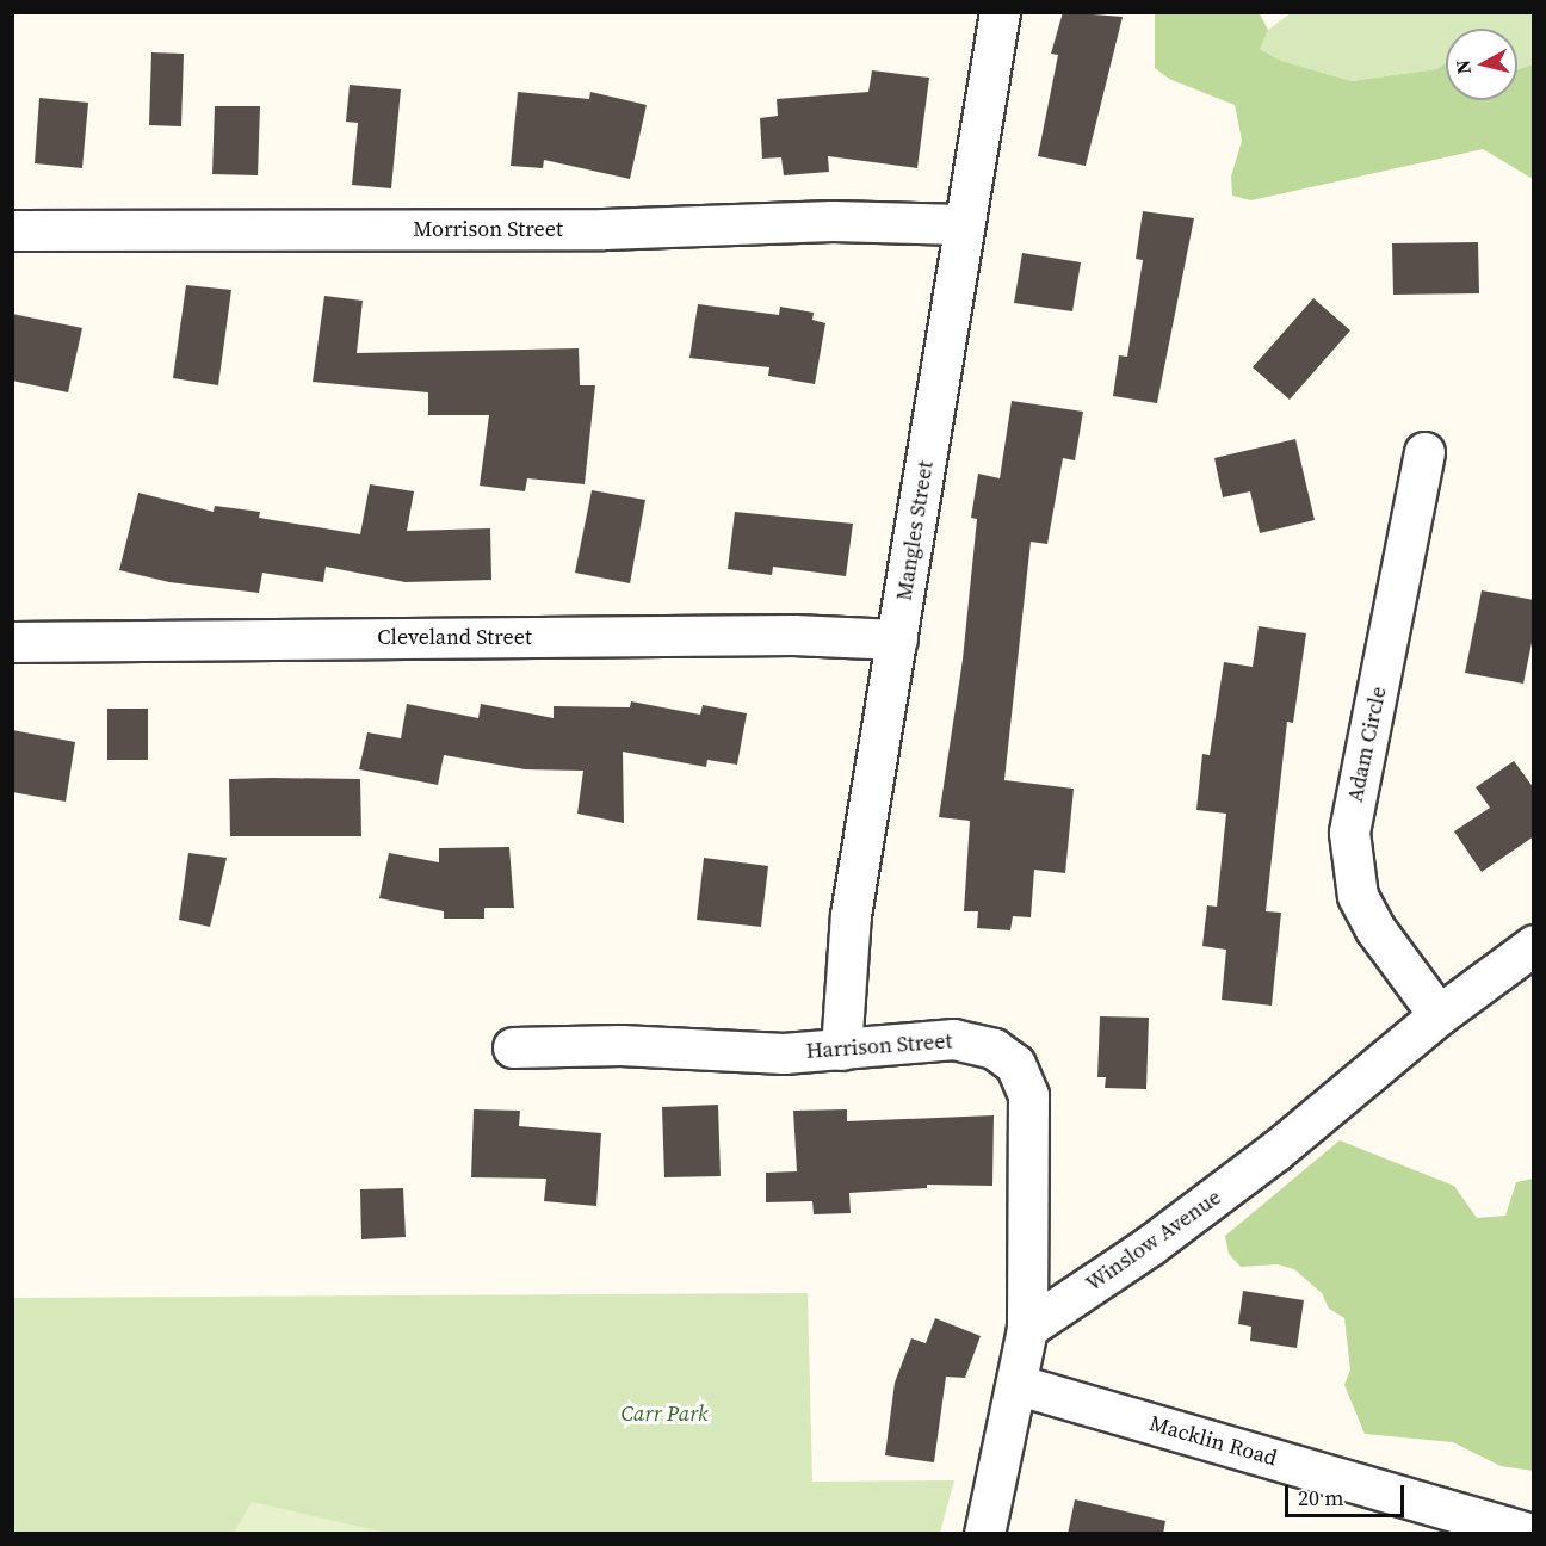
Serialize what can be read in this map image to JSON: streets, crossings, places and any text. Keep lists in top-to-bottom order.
{
  "streets": {
    "street": [
      "Morrison Street",
      "Mangles Street",
      "Cleveland Street",
      "Adam Circle",
      "Harrison Street",
      "Winslow Avenue",
      "Macklin Road"
    ]
  },
  "crossings": [
    ["Morrison Street", "Mangles Street"],
    ["Mangles Street", "Cleveland Street"],
    ["Mangles Street", "Harrison Street"],
    ["Adam Circle", "Winslow Avenue"],
    ["Harrison Street", "Winslow Avenue"]
  ],
  "parks": ["Carr Park"],
  "scale_bar": "20 m",
  "north": "left"
}
